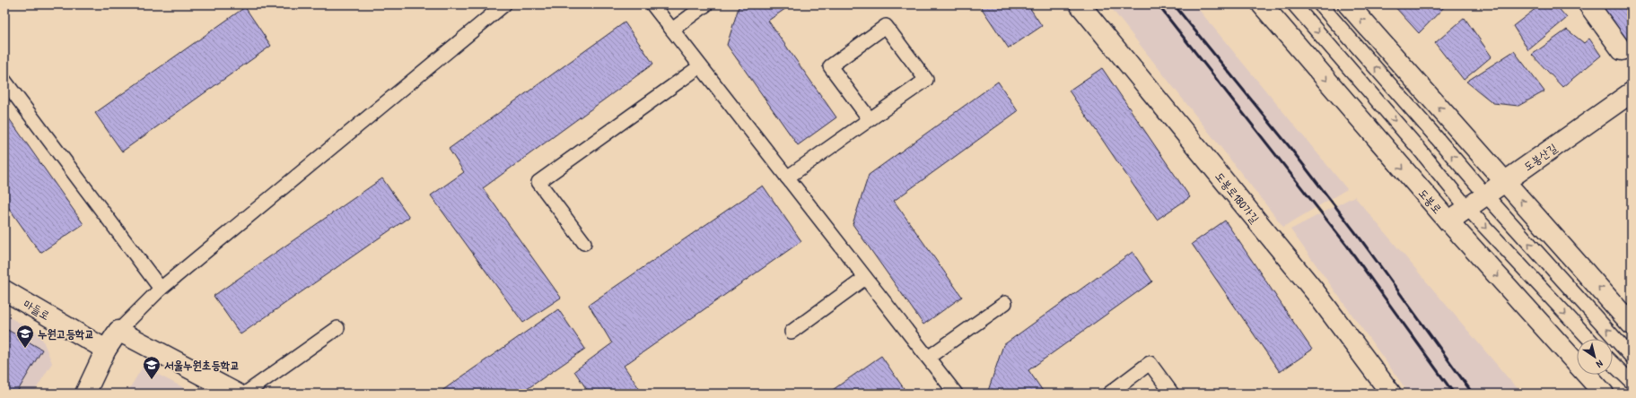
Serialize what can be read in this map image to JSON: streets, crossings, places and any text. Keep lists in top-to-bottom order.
{
  "streets": {
    "street": [
      "도봉산길",
      "도봉로180가길",
      "도봉로",
      "마들로"
    ]
  },
  "crossings": [
    ["도봉산길", "도봉로"]
  ],
  "places": {
    "school or university": ["누원고등학교", "서울누원초등학교"]
  },
  "north": "bottom right"
}
